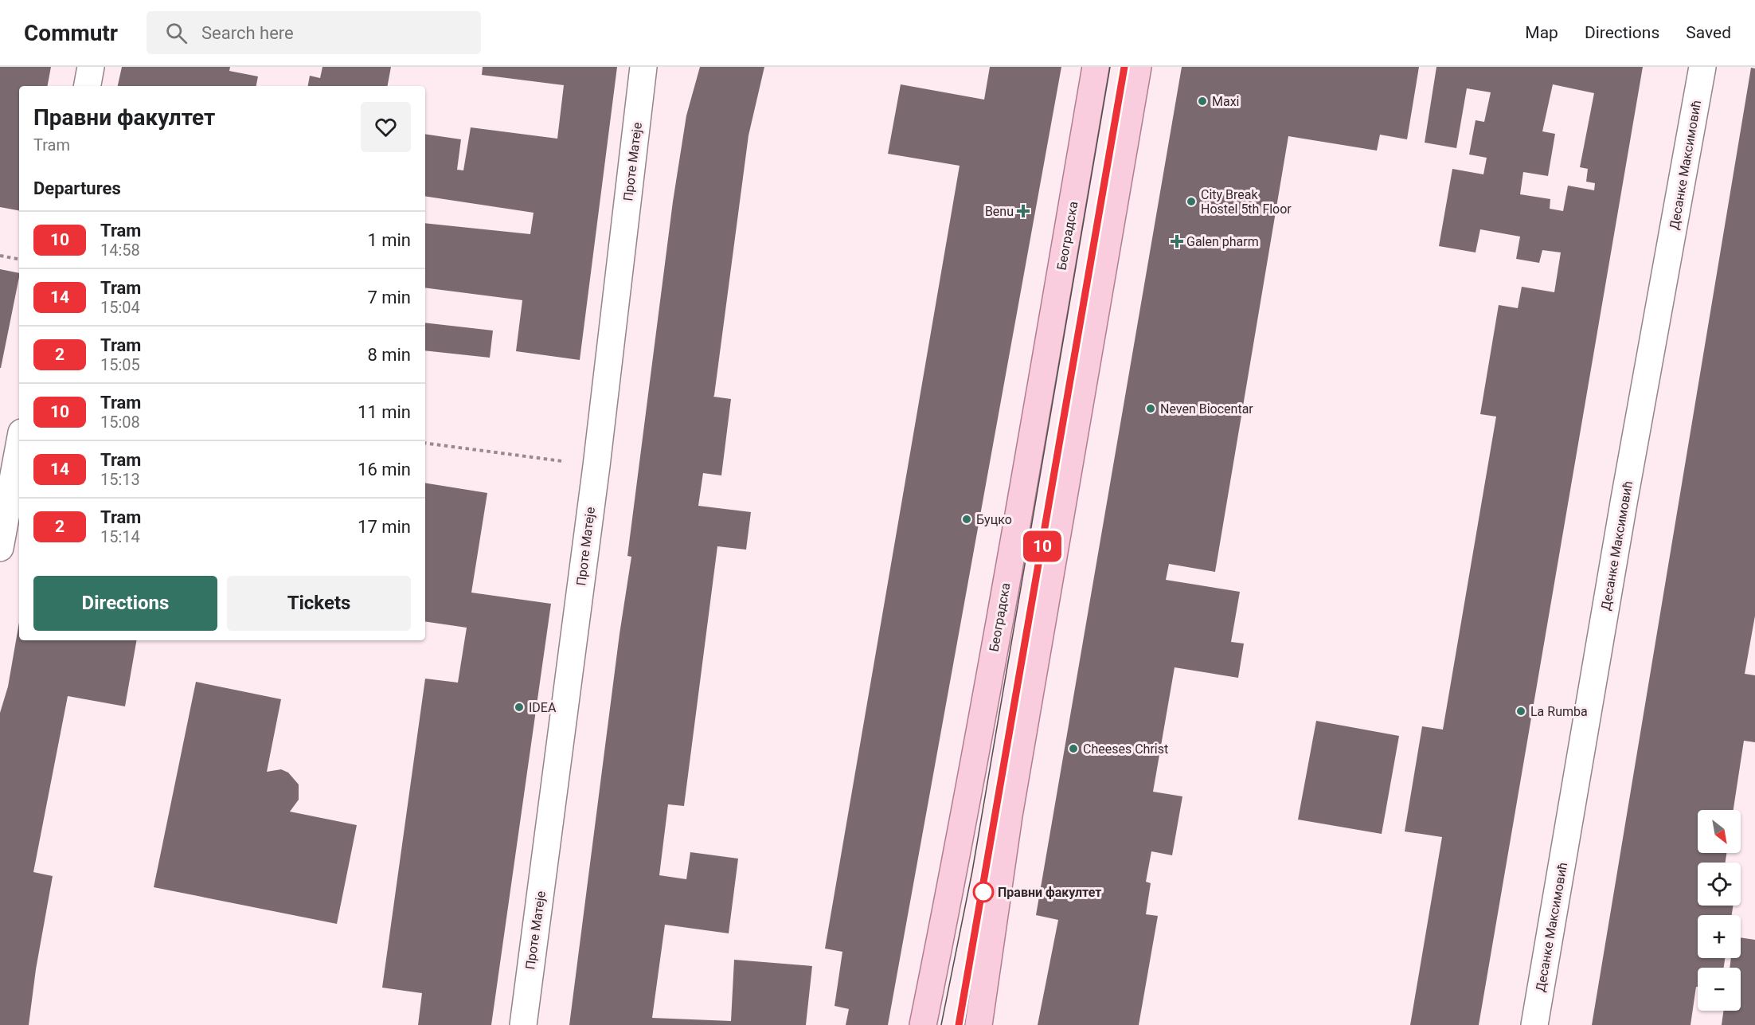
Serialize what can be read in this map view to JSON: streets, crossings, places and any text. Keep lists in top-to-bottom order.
{
  "streets": {
    "main road": ["Београдска"],
    "street": ["Проте Матеје", "Десанке Максимовић"]
  },
  "places": {
    "other": [
      "Maxi",
      "City Break Hostel 5th Floor",
      "Neven Biocentar",
      "Буцко",
      "IDEA",
      "La Rumba",
      "Cheeses Christ",
      "Правни факултет"
    ],
    "health": ["Benu", "Galen pharm"]
  },
  "lines": ["tram line 10"],
  "north": "bottom right",
  "page": {
    "header": "Commutr",
    "search": "Search here",
    "nav": ["Map", "Directions", "Saved"],
    "on_map": "10",
    "heading": [
      ["Правни факултет", "Tram"],
      "Departures"
    ],
    "list": [
      {
        "mark": "10",
        "name": "Tram",
        "note": "14:58",
        "value": "1 min"
      },
      {
        "mark": "14",
        "name": "Tram",
        "note": "15:04",
        "value": "7 min"
      },
      {
        "mark": "2",
        "name": "Tram",
        "note": "15:05",
        "value": "8 min"
      },
      {
        "mark": "10",
        "name": "Tram",
        "note": "15:08",
        "value": "11 min"
      },
      {
        "mark": "14",
        "name": "Tram",
        "note": "15:13",
        "value": "16 min"
      },
      {
        "mark": "2",
        "name": "Tram",
        "note": "15:14",
        "value": "17 min"
      }
    ],
    "buttons": ["Directions", "Tickets"],
    "map_buttons": ["+", "−"]
  }
}
